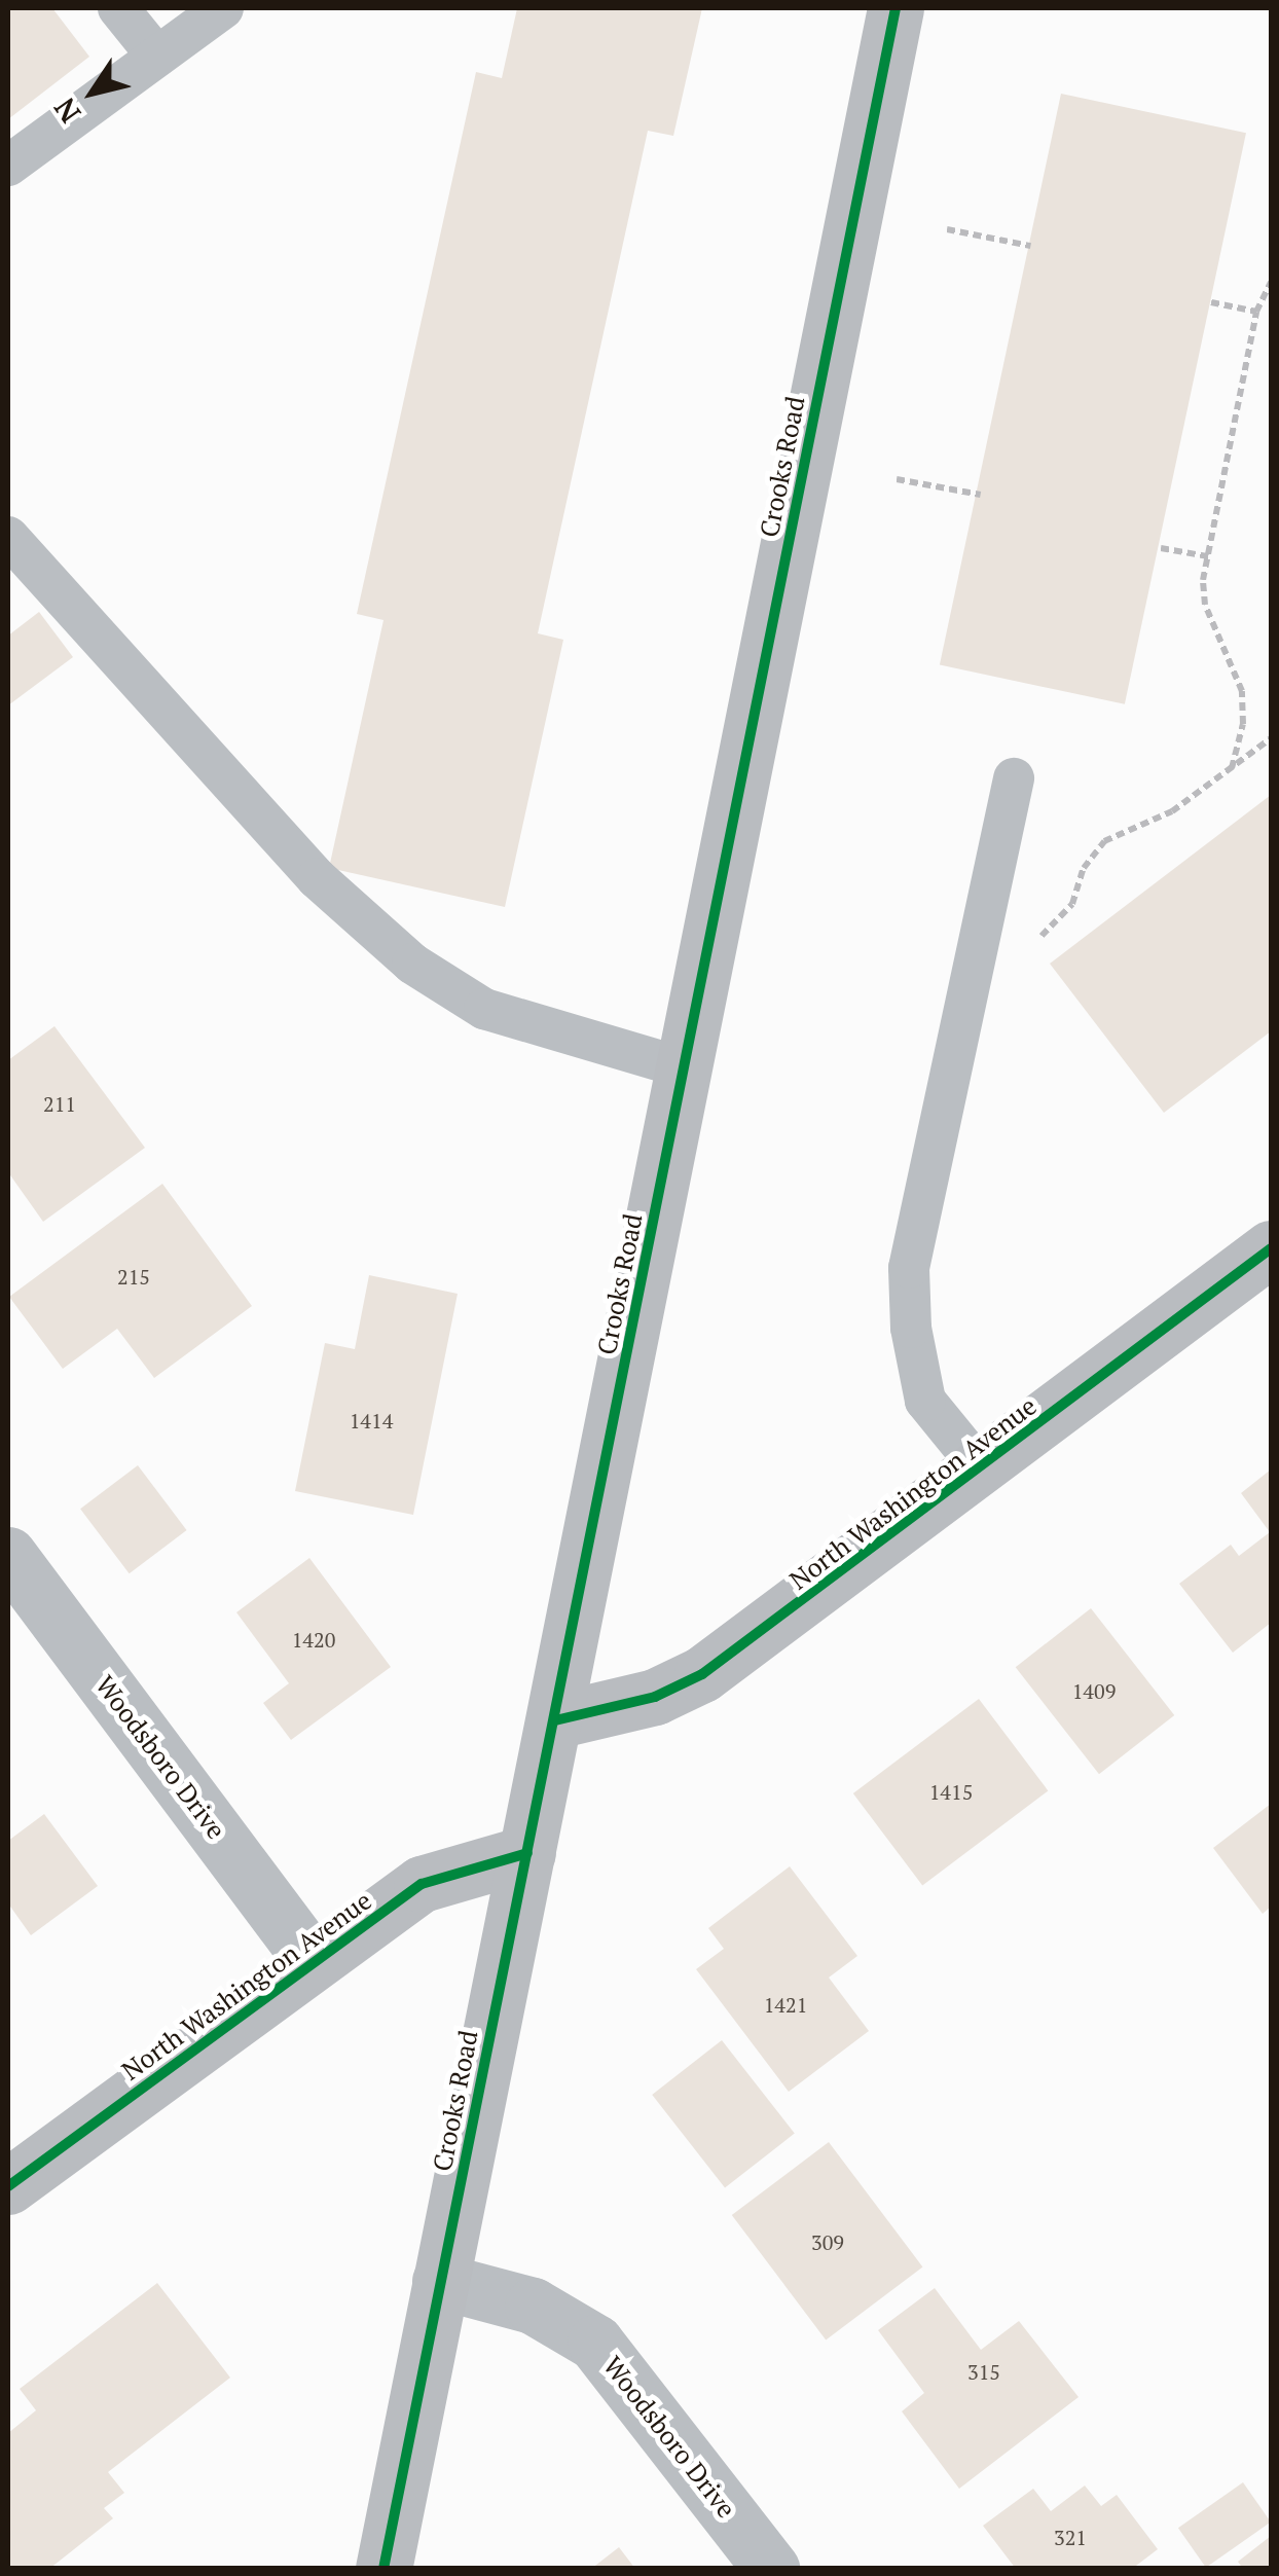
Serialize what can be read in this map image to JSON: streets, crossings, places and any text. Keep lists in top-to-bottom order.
{
  "streets": {
    "main road": ["Crooks Road", "North Washington Avenue"],
    "street": ["Woodsboro Drive"]
  },
  "crossings": [
    ["Crooks Road", "North Washington Avenue"],
    ["Crooks Road", "Woodsboro Drive"],
    ["North Washington Avenue", "Woodsboro Drive"]
  ],
  "house_numbers": [
    "211",
    "215",
    "1414",
    "1420",
    "1409",
    "1415",
    "1421",
    "309",
    "315",
    "321"
  ],
  "north": "bottom left"
}
